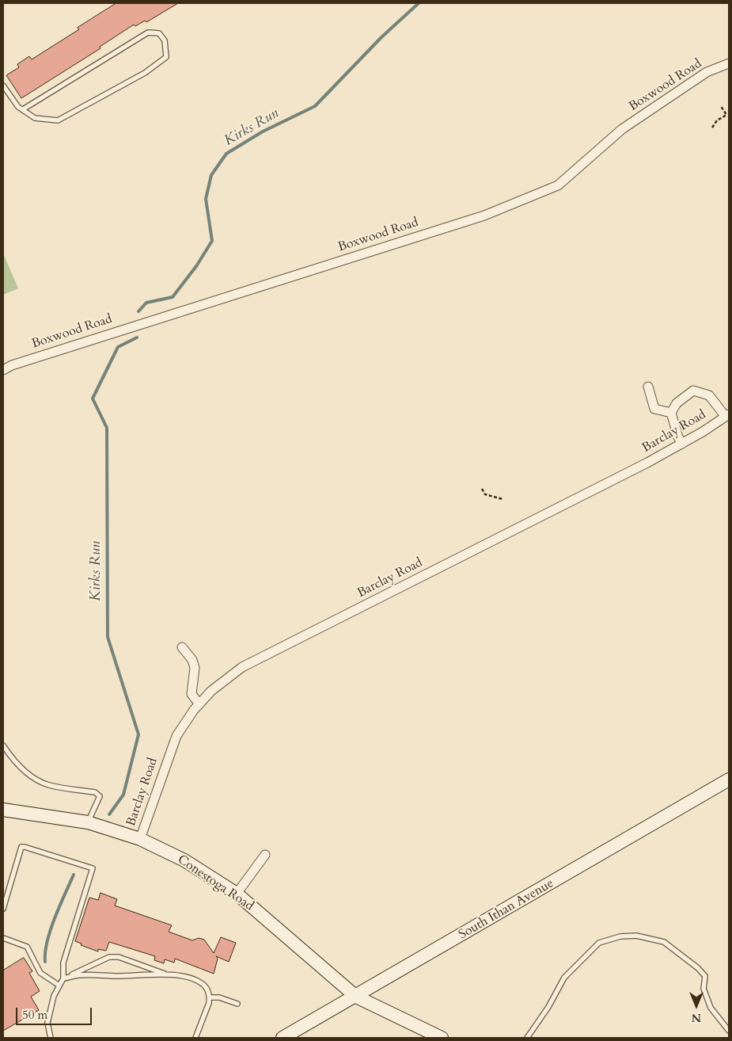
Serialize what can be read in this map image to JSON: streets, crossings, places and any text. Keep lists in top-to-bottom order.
{
  "streets": {
    "street": [
      "Boxwood Road",
      "Barclay Road",
      "Conestoga Road",
      "South Ithan Avenue"
    ]
  },
  "crossings": [
    ["Barclay Road", "Conestoga Road"],
    ["Conestoga Road", "South Ithan Avenue"]
  ],
  "water": ["Kirks Run"],
  "scale_bar": "50 m",
  "north": "bottom"
}
